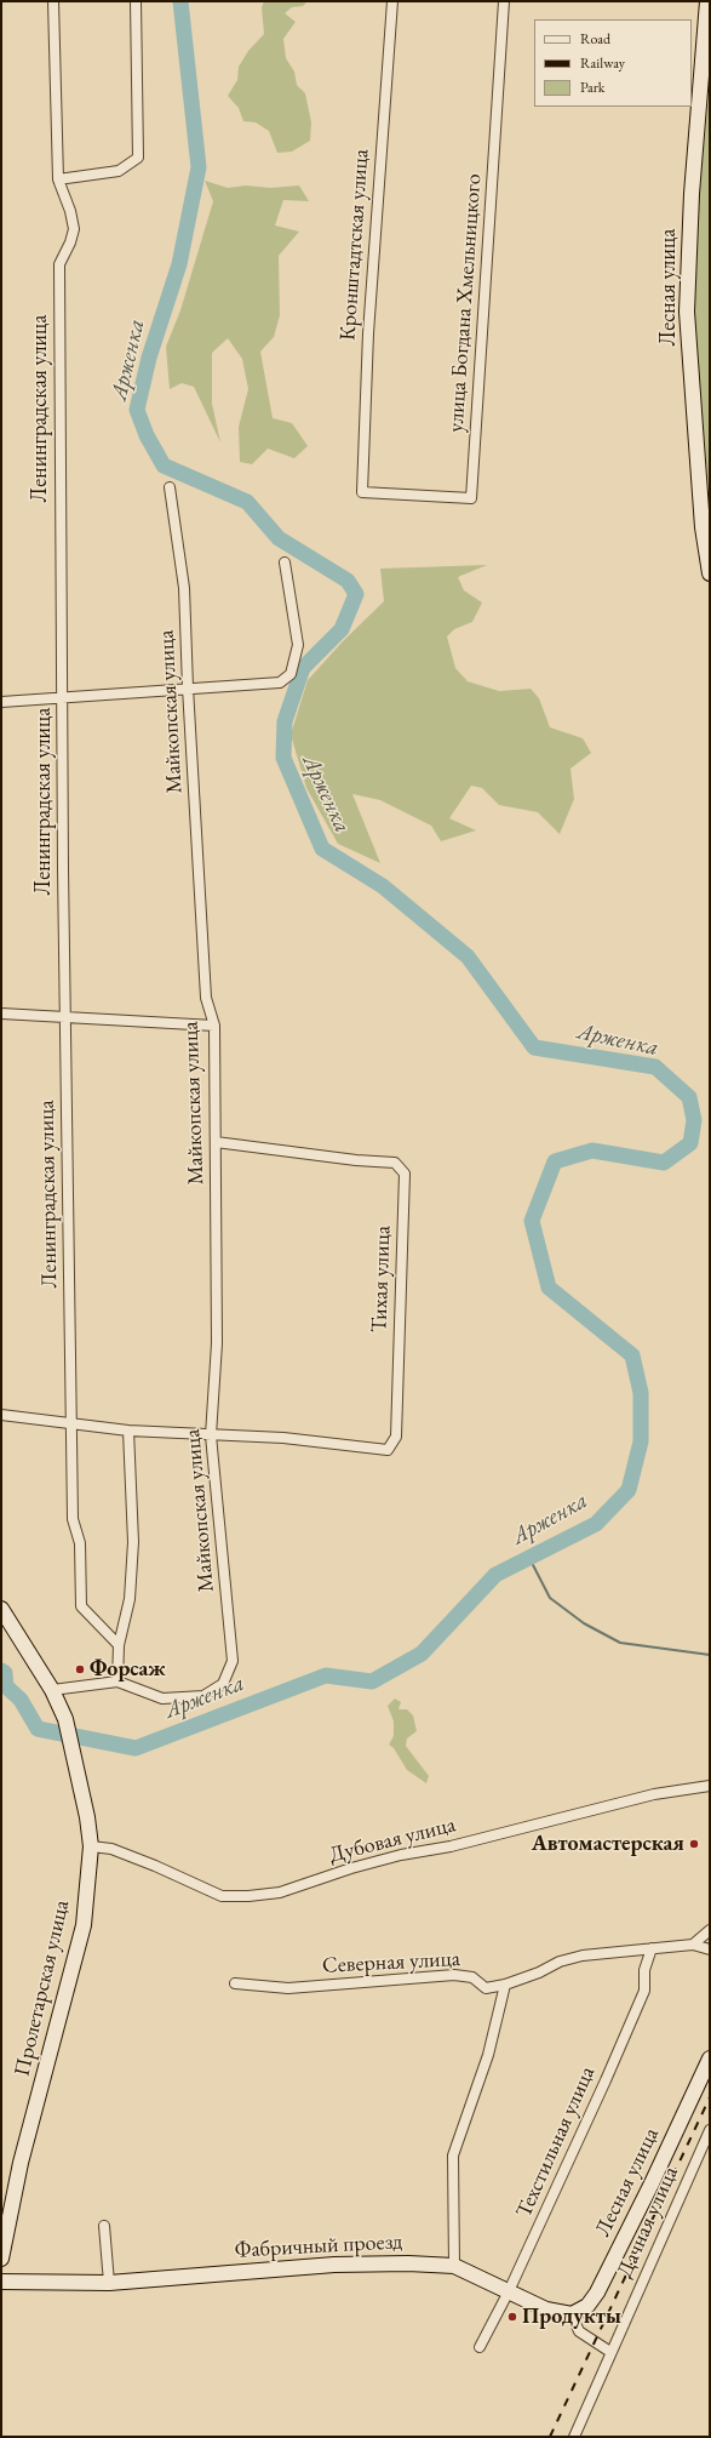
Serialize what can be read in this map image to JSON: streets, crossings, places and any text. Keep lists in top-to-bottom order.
{
  "streets": {
    "street": [
      "Кронштадтская улица",
      "Лесная улица",
      "улица Богдана Хмельницкого",
      "Ленинградская улица",
      "Майкопская улица",
      "Тихая улица",
      "Дубовая улица",
      "Северная улица",
      "Пролетарская улица",
      "Техстильная улица",
      "Дачная улица",
      "Фабричный проезд"
    ]
  },
  "crossings": [
    ["Кронштадтская улица", "улица Богдана Хмельницкого"],
    ["Лесная улица", "Фабричный проезд"],
    ["Майкопская улица", "Тихая улица"],
    ["Дубовая улица", "Пролетарская улица"],
    ["Северная улица", "Техстильная улица"],
    ["Техстильная улица", "Фабричный проезд"]
  ],
  "water": ["Арженка"],
  "places": ["Форсаж", "Автомастерская", "Продукты"],
  "legend": ["Road", "Railway", "Park"]
}
